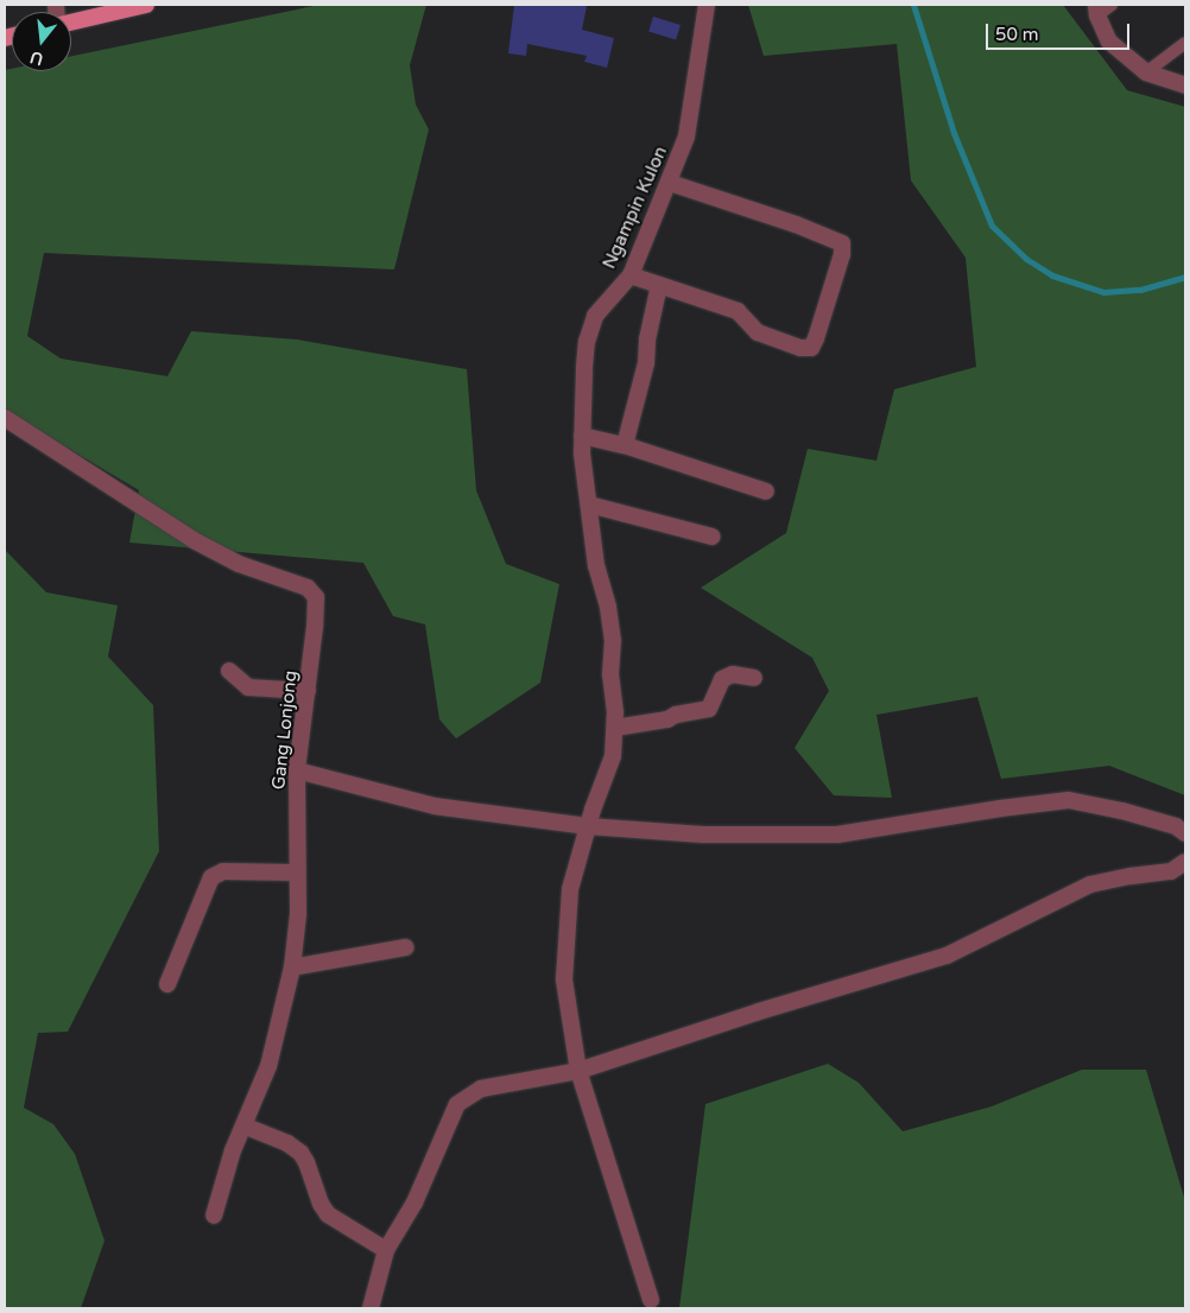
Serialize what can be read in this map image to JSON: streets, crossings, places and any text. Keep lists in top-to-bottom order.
{
  "streets": {
    "street": ["Ngampin Kulon", "Gang Lonjong"]
  },
  "scale_bar": "50 m",
  "north": "bottom"
}
